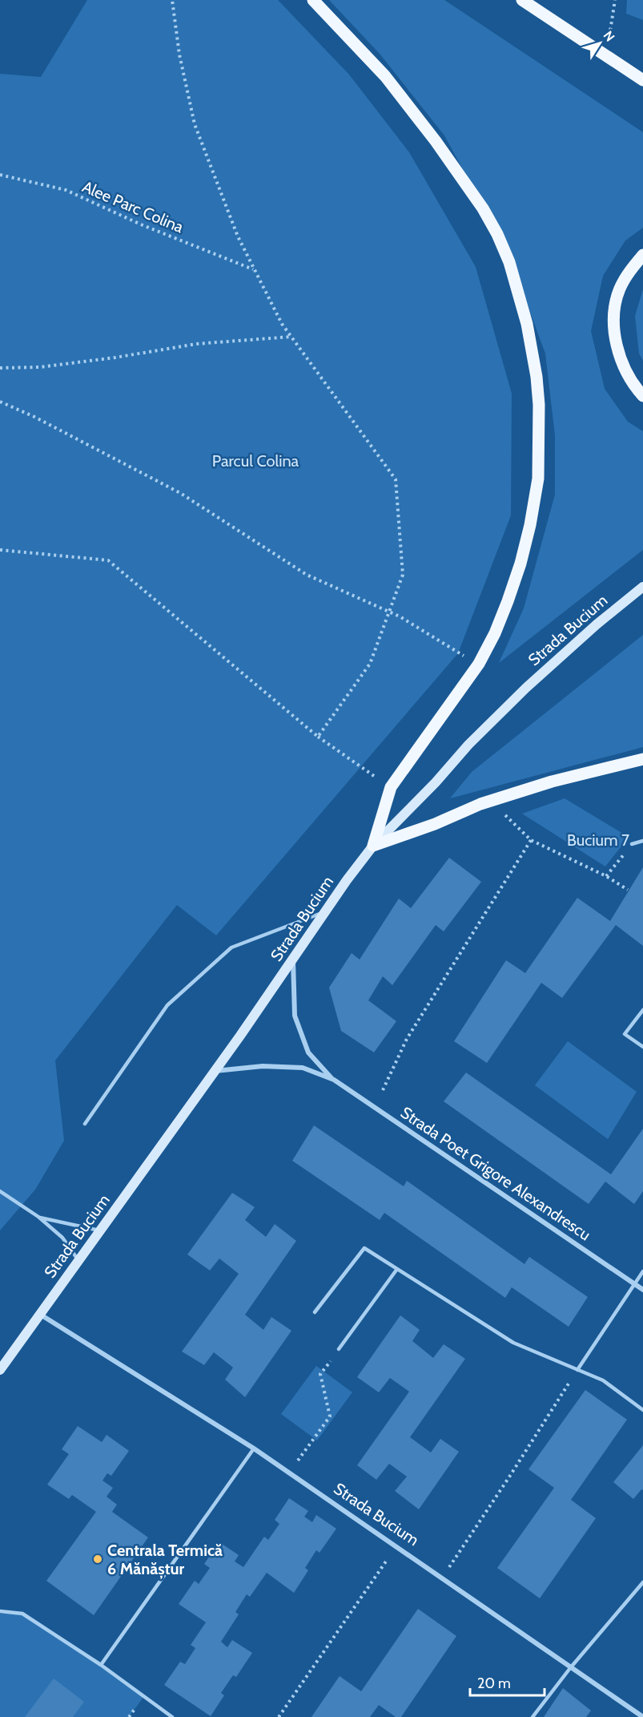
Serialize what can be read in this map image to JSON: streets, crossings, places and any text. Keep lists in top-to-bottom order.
{
  "streets": {
    "main road": ["Strada Bucium"],
    "street": ["Strada Poet Grigore Alexandrescu"],
    "path": ["Alee Parc Colina"]
  },
  "parks": ["Parcul Colina", "Bucium 7"],
  "places": ["Centrala Termică 6 Mănăștur"],
  "scale_bar": "20 m",
  "north": "top right"
}
